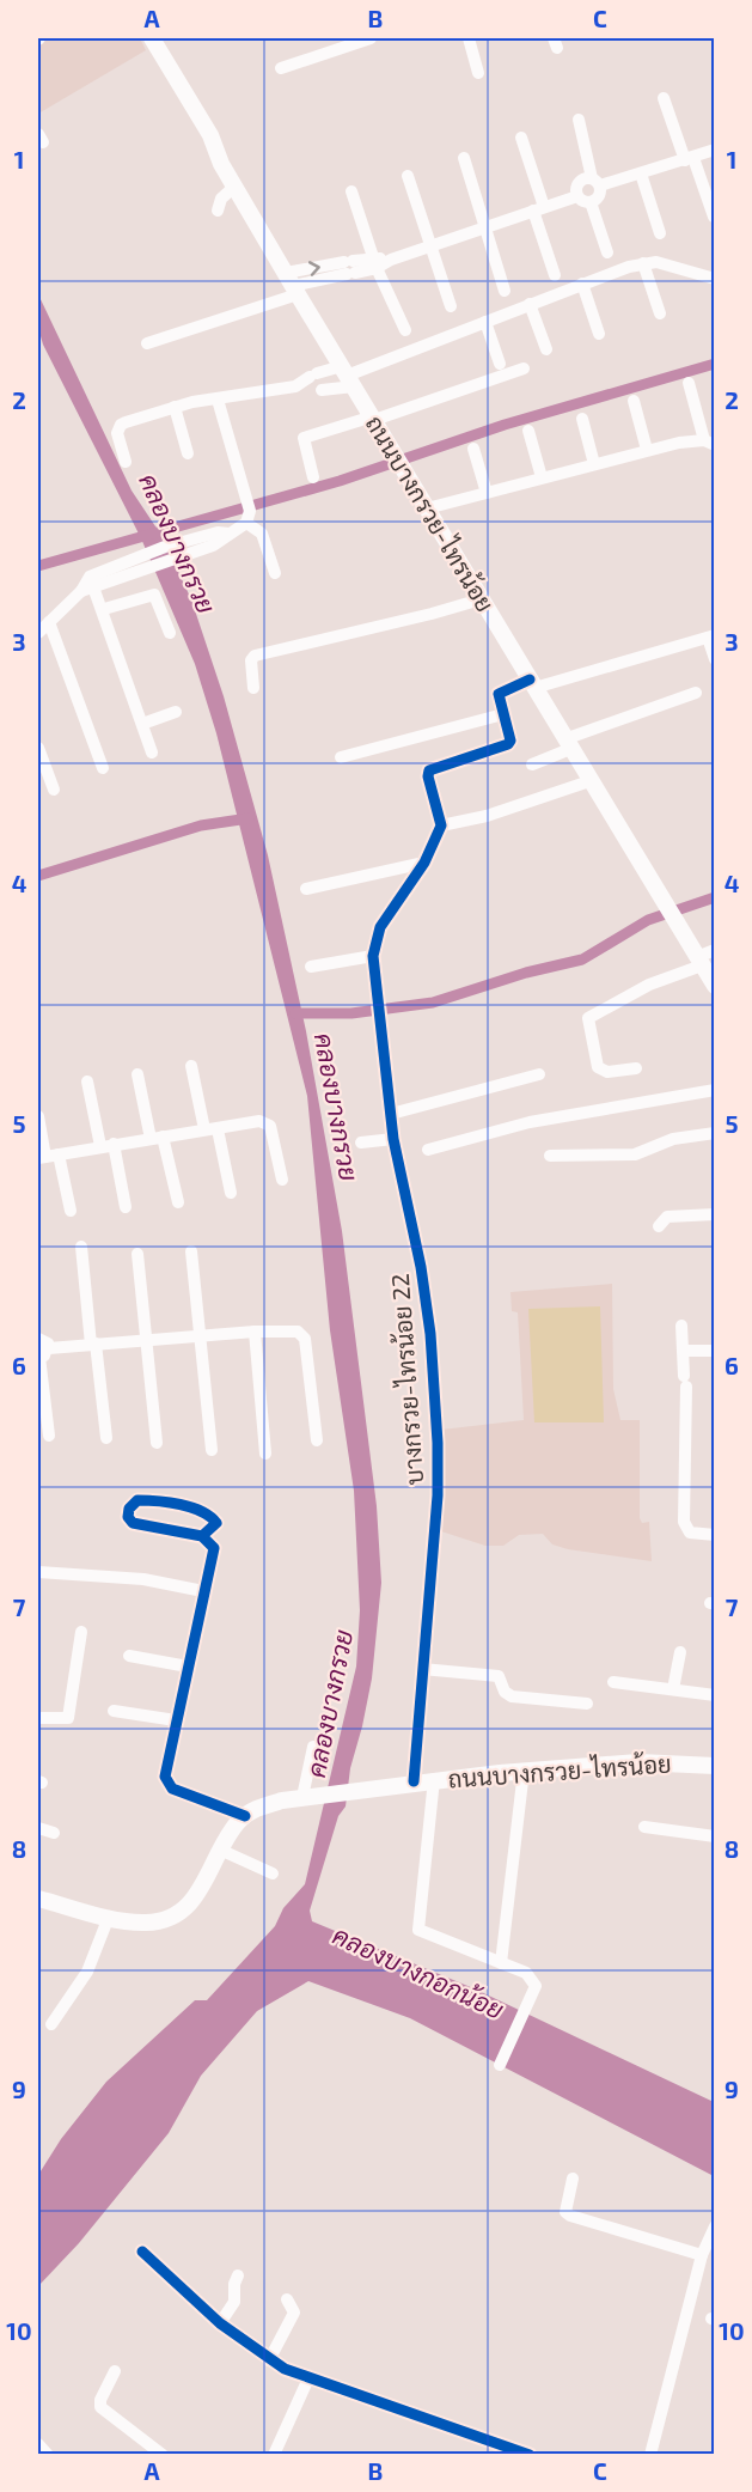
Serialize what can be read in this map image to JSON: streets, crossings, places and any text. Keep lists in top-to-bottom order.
{
  "streets": {
    "main road": ["ถนนบางกรวย-ไทรน้อย"],
    "street": ["บางกรวย-ไทรน้อย 22"]
  },
  "crossings": [
    ["ถนนบางกรวย-ไทรน้อย", "บางกรวย-ไทรน้อย 22"]
  ],
  "water": ["คลองบางกรวย", "คลองบางกอกน้อย"],
  "grid": {
    "columns": ["A", "B", "C"],
    "rows": [
      "1",
      "2",
      "3",
      "4",
      "5",
      "6",
      "7",
      "8",
      "9",
      "10"
    ]
  }
}
